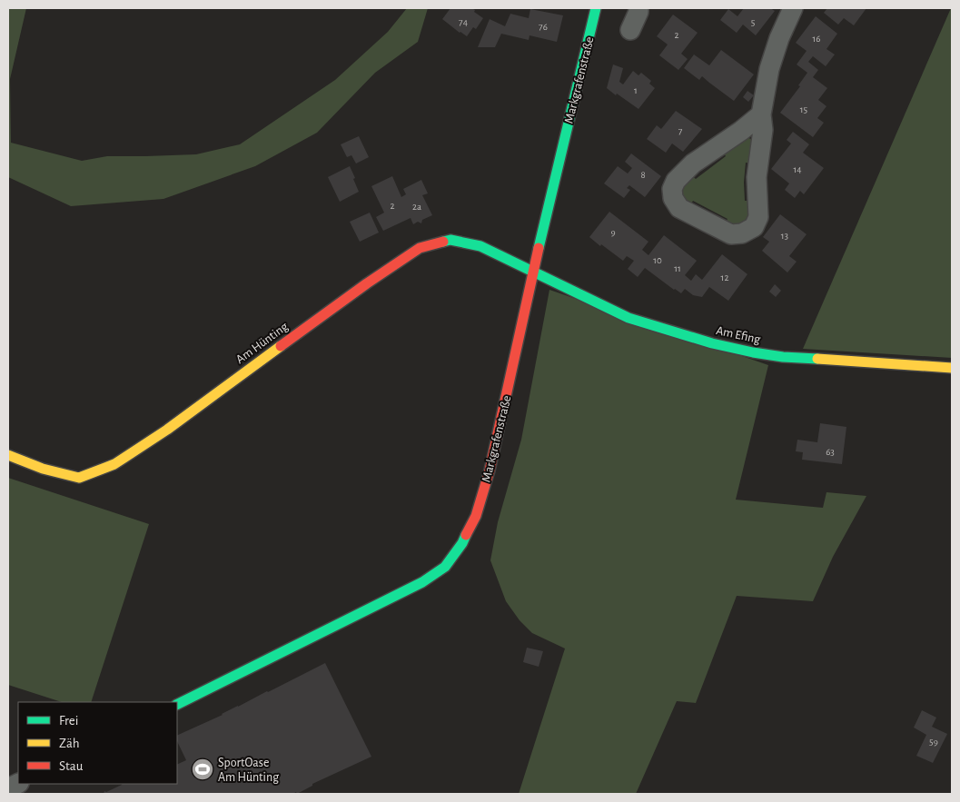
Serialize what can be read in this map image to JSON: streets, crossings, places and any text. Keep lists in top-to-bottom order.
{
  "streets": {
    "street": ["Markgrafenstraße", "Am Efing", "Am Hünting"]
  },
  "crossings": [
    ["Markgrafenstraße", "Am Efing"],
    ["Markgrafenstraße", "Am Hünting"],
    ["Am Efing", "Am Hünting"]
  ],
  "places": {
    "sports": ["SportOase Am Hünting"]
  },
  "house_numbers": [
    "74",
    "5",
    "76",
    "2",
    "16",
    "1",
    "15",
    "7",
    "14",
    "8",
    "2",
    "2a",
    "9",
    "13",
    "10",
    "11",
    "12",
    "63",
    "59"
  ],
  "legend": ["Frei", "Zäh", "Stau"]
}
